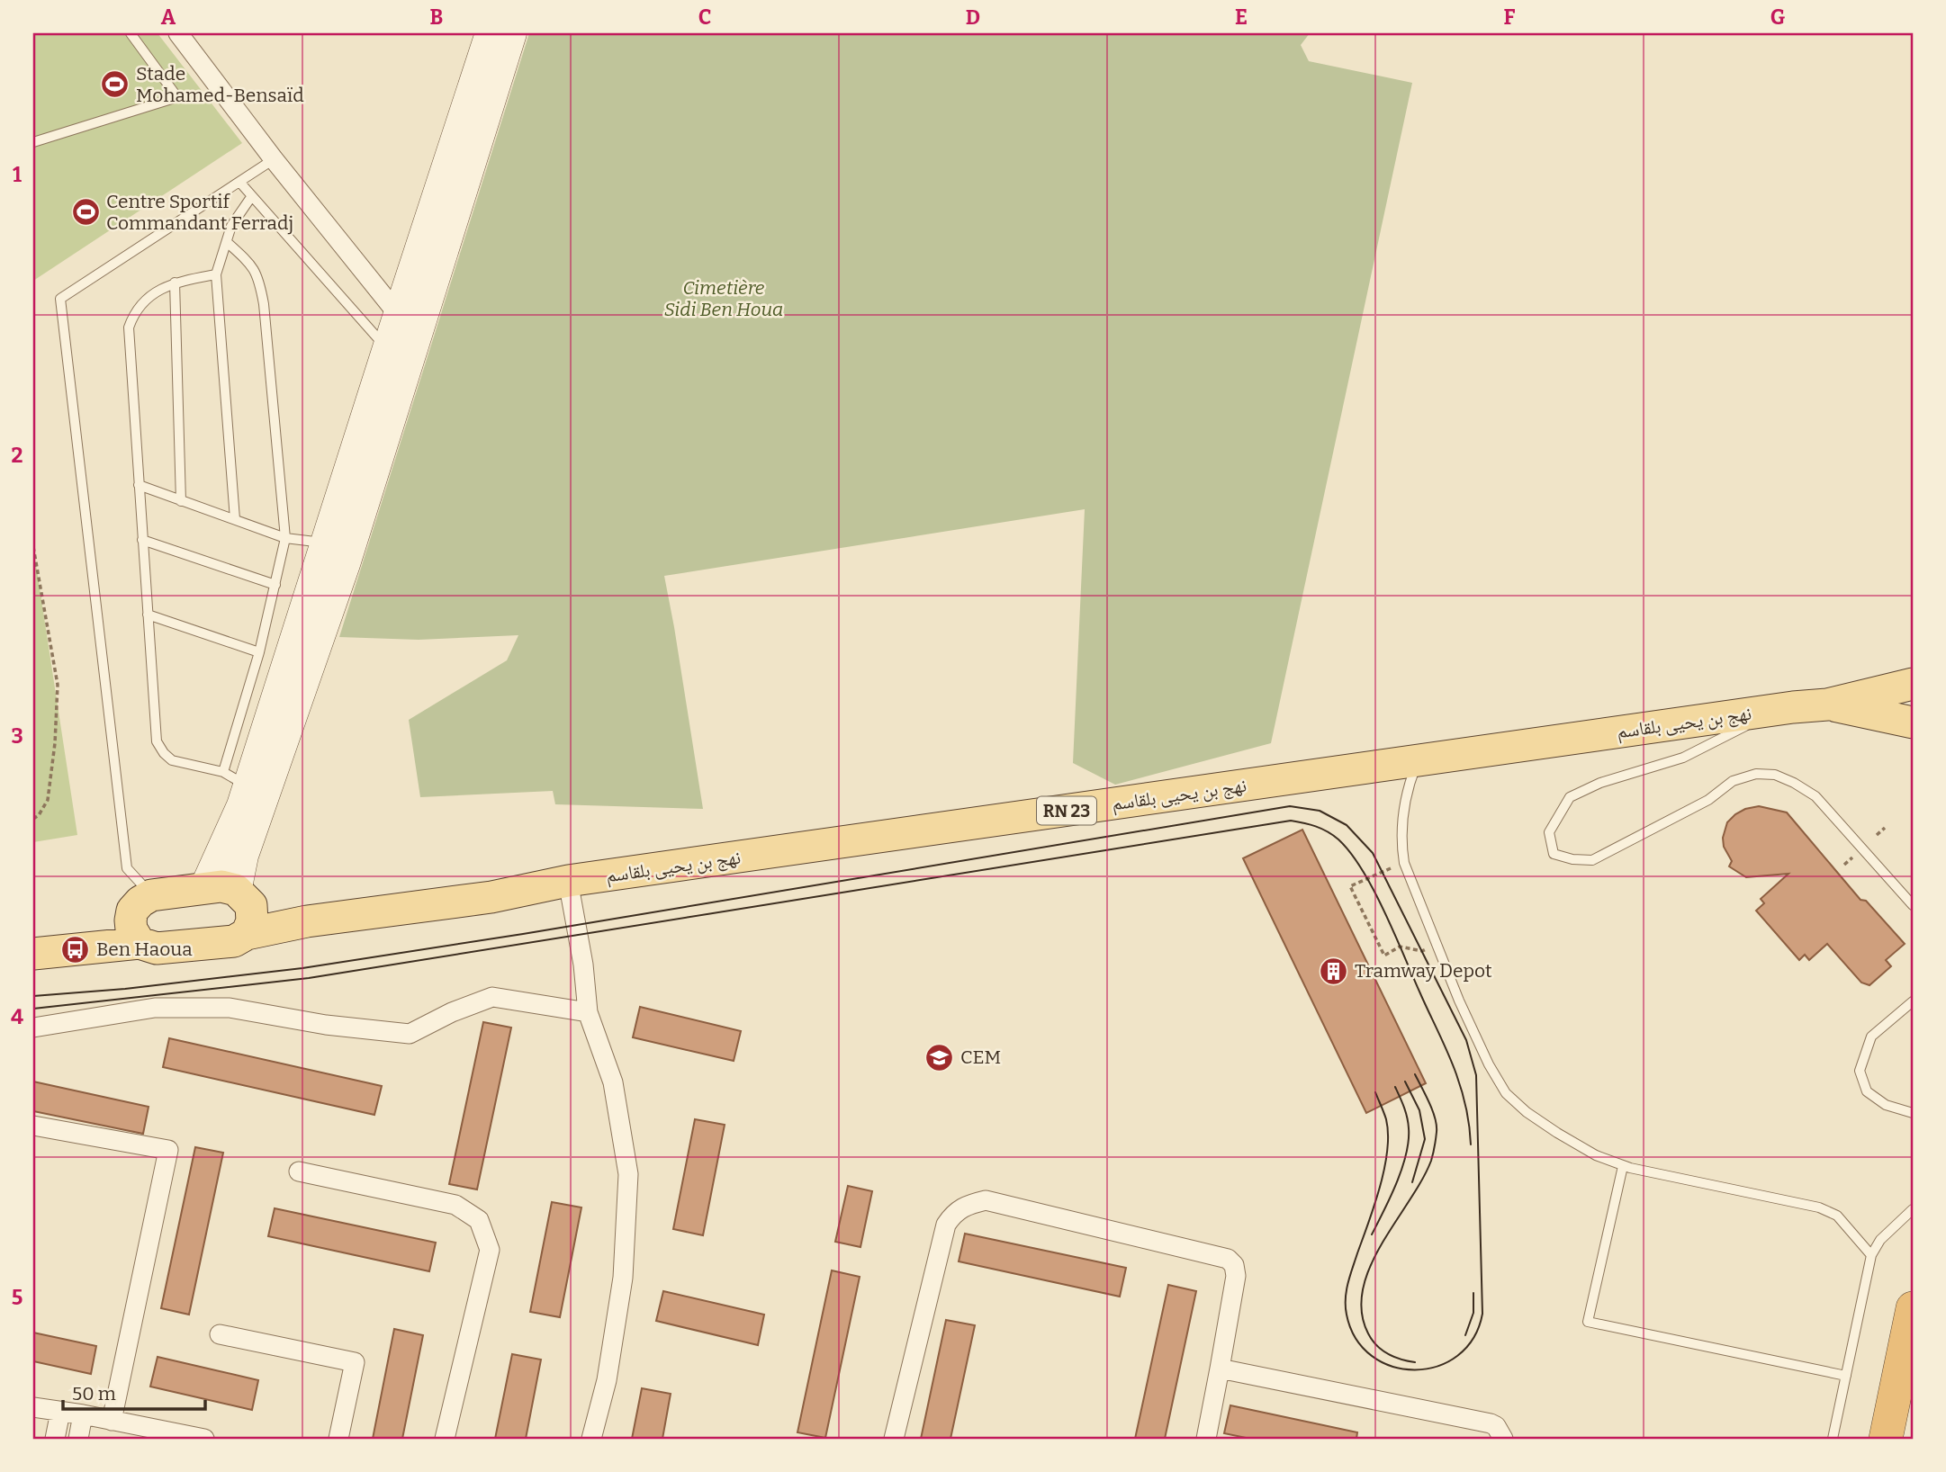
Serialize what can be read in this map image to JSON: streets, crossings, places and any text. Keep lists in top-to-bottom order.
{
  "streets": {
    "main road": ["نهج بن يحيى بلقاسم", "RN 23"]
  },
  "parks": ["Cimetière Sidi Ben Houa"],
  "places": {
    "sports": ["Stade Mohamed-Bensaïd", "Centre Sportif Commandant Ferradj"],
    "bus stop": ["Ben Haoua"],
    "building": ["Tramway Depot"],
    "school or university": ["CEM"]
  },
  "scale_bar": "50 m",
  "grid": {
    "columns": [
      "A",
      "B",
      "C",
      "D",
      "E",
      "F",
      "G"
    ],
    "rows": [
      "1",
      "2",
      "3",
      "4",
      "5"
    ]
  }
}
